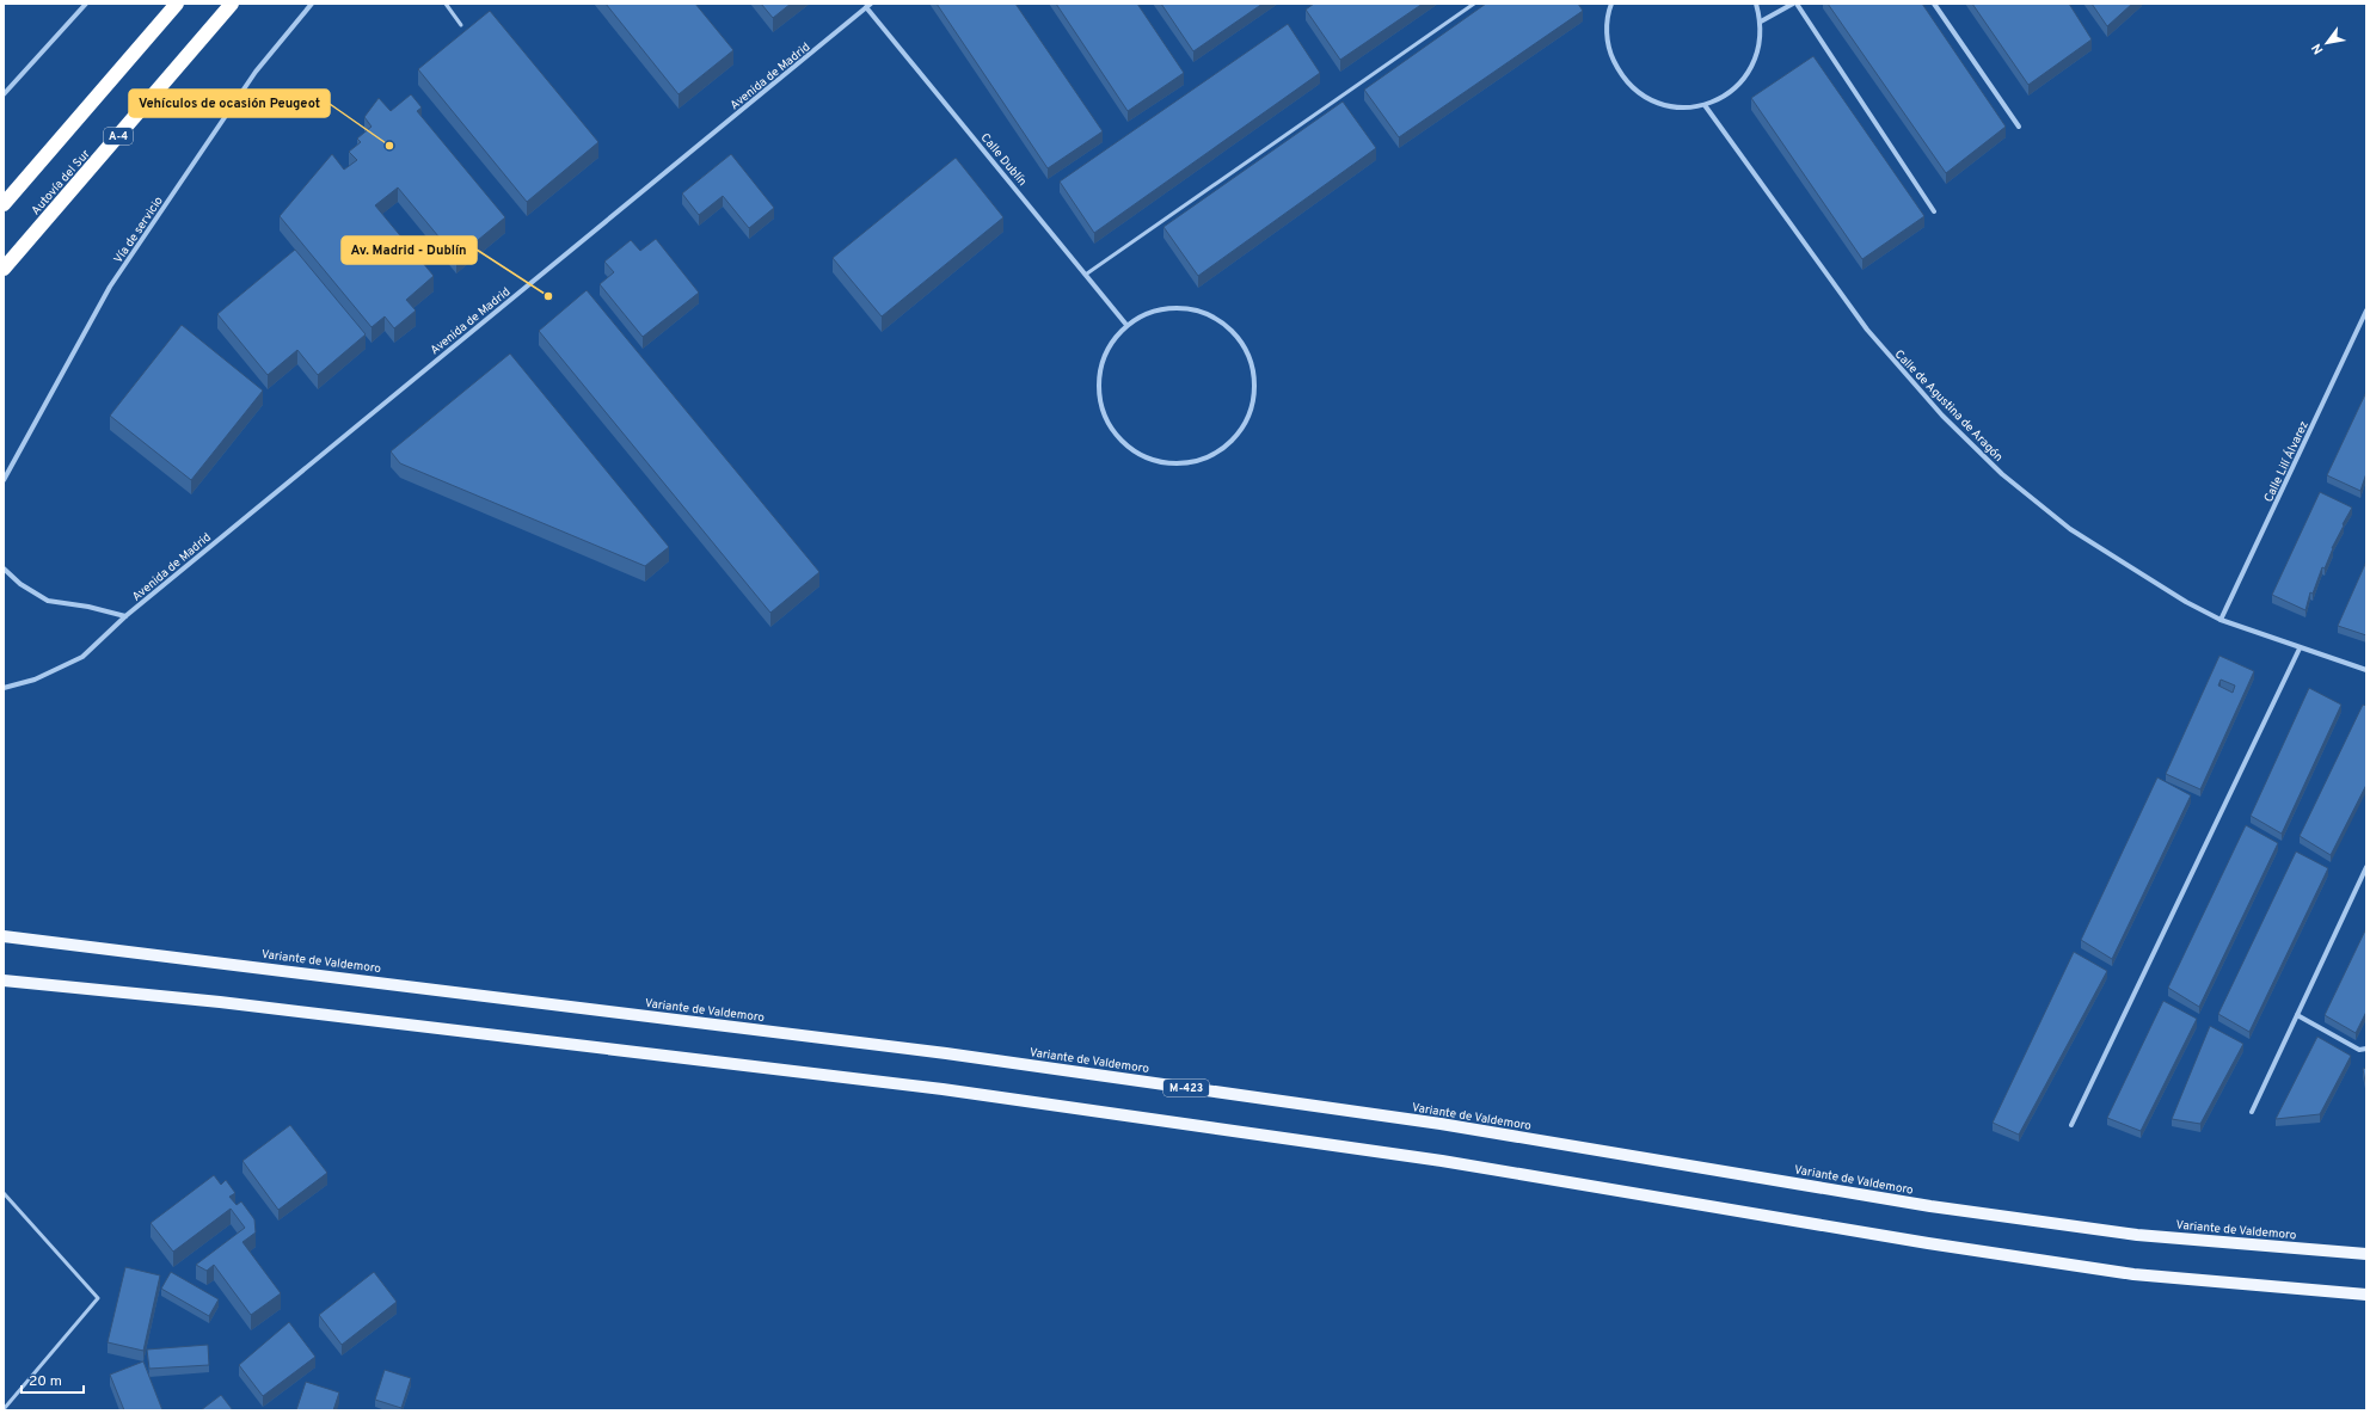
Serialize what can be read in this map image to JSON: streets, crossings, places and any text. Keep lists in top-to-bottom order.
{
  "streets": {
    "highway": ["A-4", "Autovía del Sur"],
    "main road": ["Variante de Valdemoro", "M-423"],
    "street": [
      "Avenida de Madrid",
      "Calle Dublín",
      "Vía de servicio",
      "Calle de Agustina de Aragón",
      "Calle Lilí Álvarez"
    ]
  },
  "crossings": [
    ["Avenida de Madrid", "Calle Dublín"],
    ["Calle de Agustina de Aragón", "Calle Lilí Álvarez"]
  ],
  "places": ["Vehículos de ocasión Peugeot", "Av. Madrid - Dublín"],
  "scale_bar": "20 m",
  "north": "bottom left"
}
